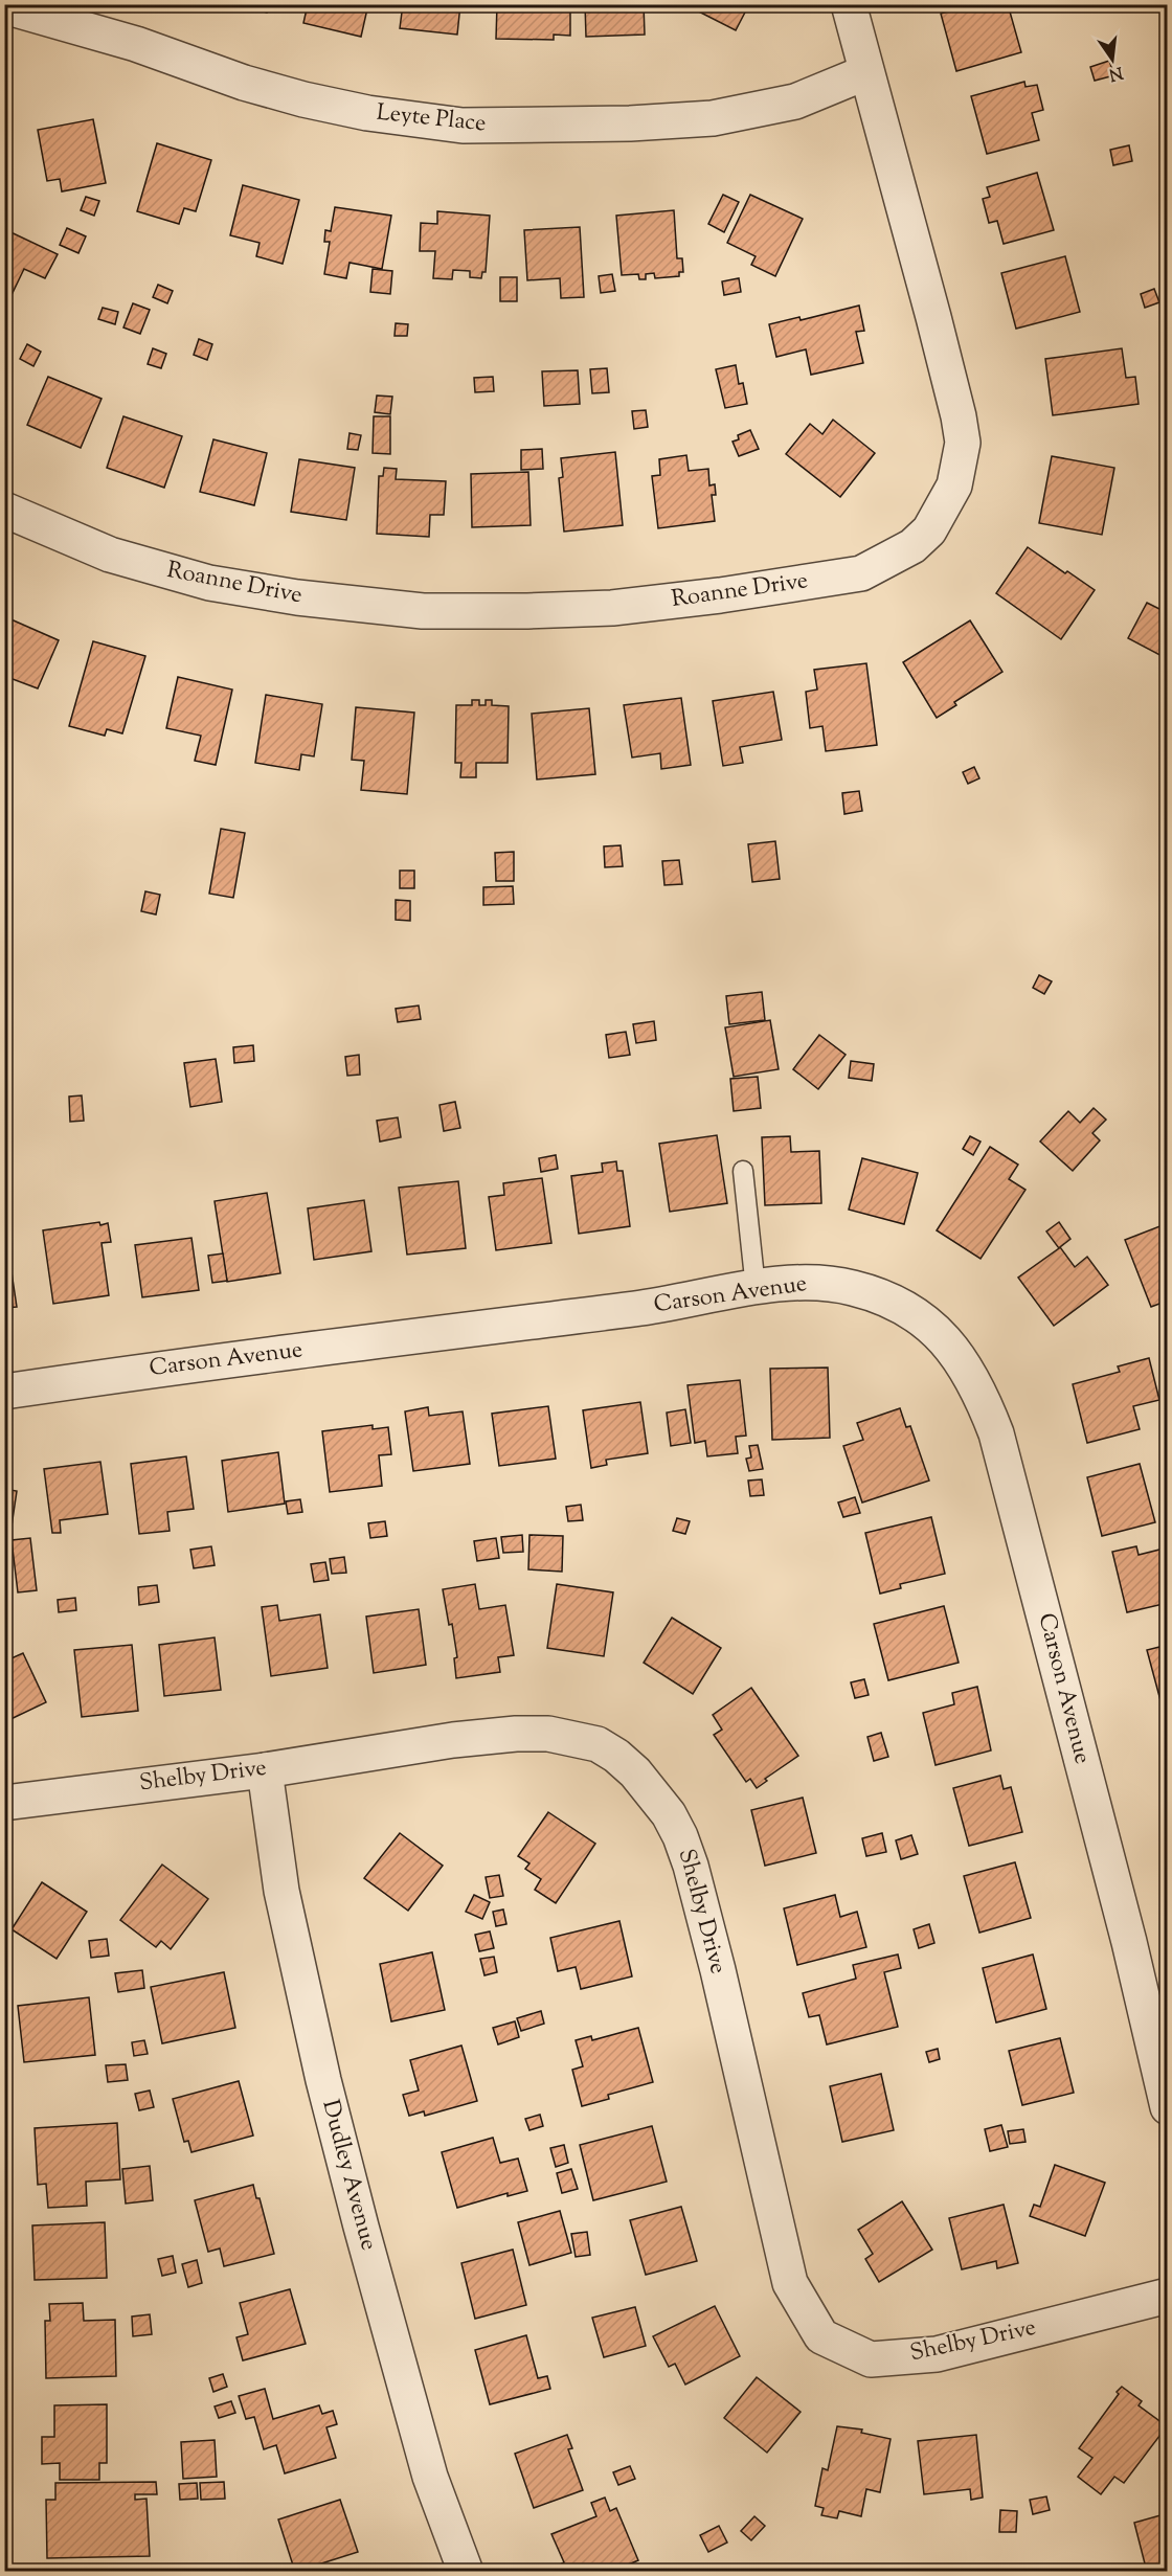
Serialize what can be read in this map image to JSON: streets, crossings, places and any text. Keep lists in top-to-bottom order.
{
  "streets": {
    "street": [
      "Leyte Place",
      "Roanne Drive",
      "Carson Avenue",
      "Shelby Drive",
      "Dudley Avenue"
    ]
  },
  "crossings": [
    ["Leyte Place", "Roanne Drive"],
    ["Shelby Drive", "Dudley Avenue"]
  ],
  "north": "bottom"
}
